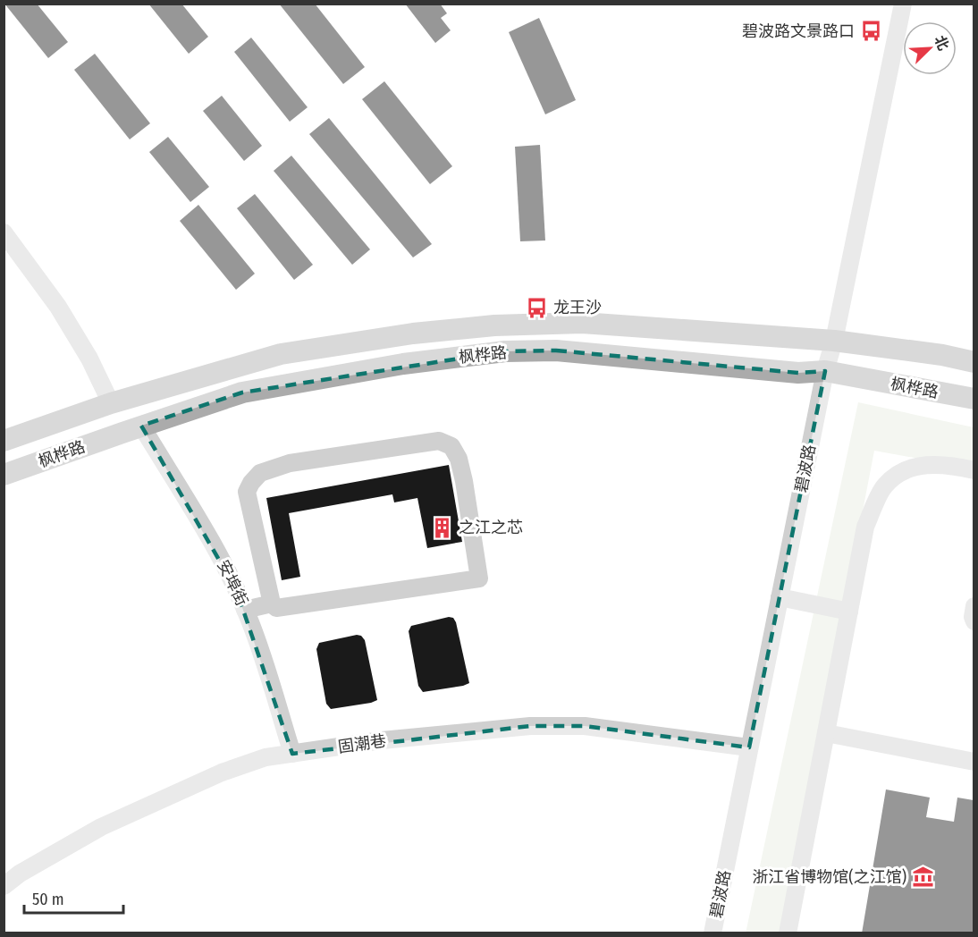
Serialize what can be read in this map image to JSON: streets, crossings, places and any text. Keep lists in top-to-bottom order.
{
  "streets": {
    "main road": ["枫桦路"],
    "street": ["碧波路", "安埠街", "固潮巷"]
  },
  "crossings": [
    ["枫桦路", "碧波路"],
    ["枫桦路", "安埠街"],
    ["碧波路", "固潮巷"],
    ["安埠街", "固潮巷"]
  ],
  "places": {
    "bus stop": ["碧波路文景路口", "龙王沙"],
    "building": ["之江之芯"],
    "museum": ["浙江省博物馆(之江馆)"]
  },
  "scale_bar": "50 m",
  "north": "top right"
}
